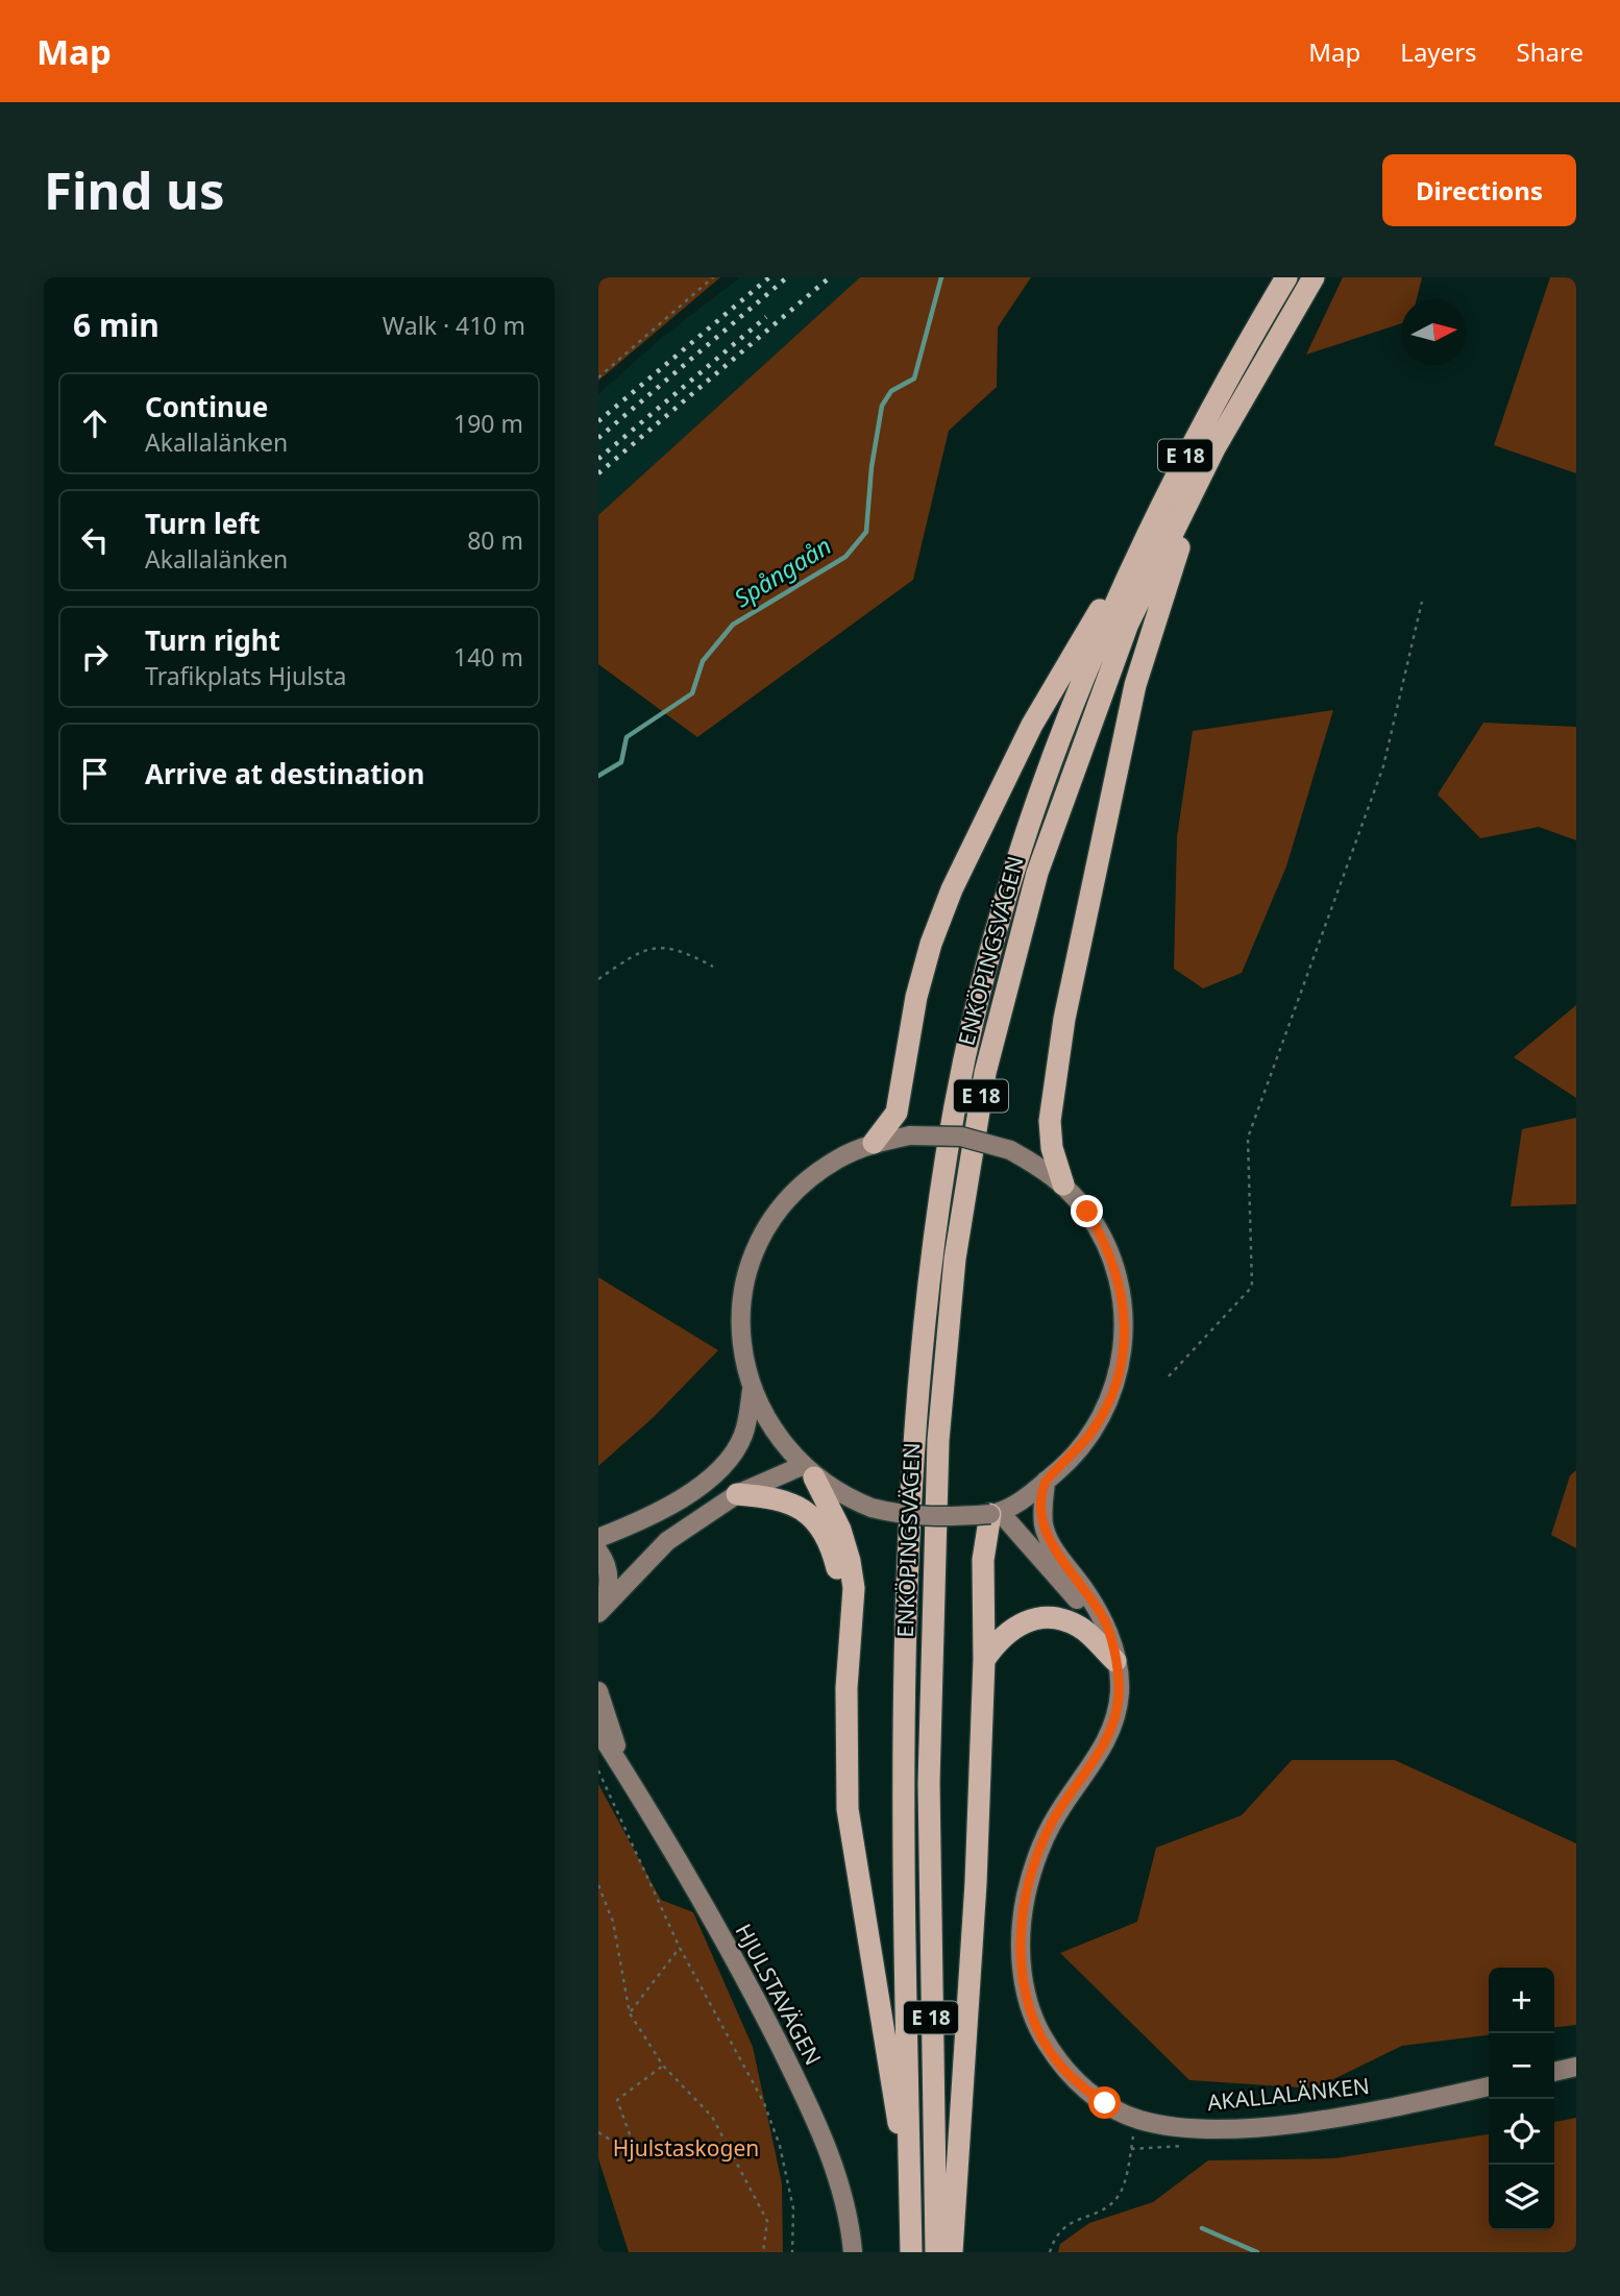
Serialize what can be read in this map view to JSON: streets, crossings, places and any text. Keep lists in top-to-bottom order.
{
  "streets": {
    "highway": ["E 18", "ENKÖPINGSVÄGEN"],
    "main road": ["HJULSTAVÄGEN", "AKALLALÄNKEN"]
  },
  "crossings": [
    ["E 18", "ENKÖPINGSVÄGEN"]
  ],
  "water": ["Spångaån"],
  "parks": ["Hjulstaskogen"],
  "north": "right",
  "page": {
    "header": "Map",
    "nav": ["Map", "Layers", "Share"],
    "buttons": "Directions",
    "title": "Find us",
    "heading": ["6 min", "Walk · 410 m"],
    "list": [
      ["Continue", "Akallalänken", "190 m"],
      ["Turn left", "Akallalänken", "80 m"],
      ["Turn right", "Trafikplats Hjulsta", "140 m"],
      "Arrive at destination"
    ],
    "map_buttons": ["+", "−"]
  }
}
